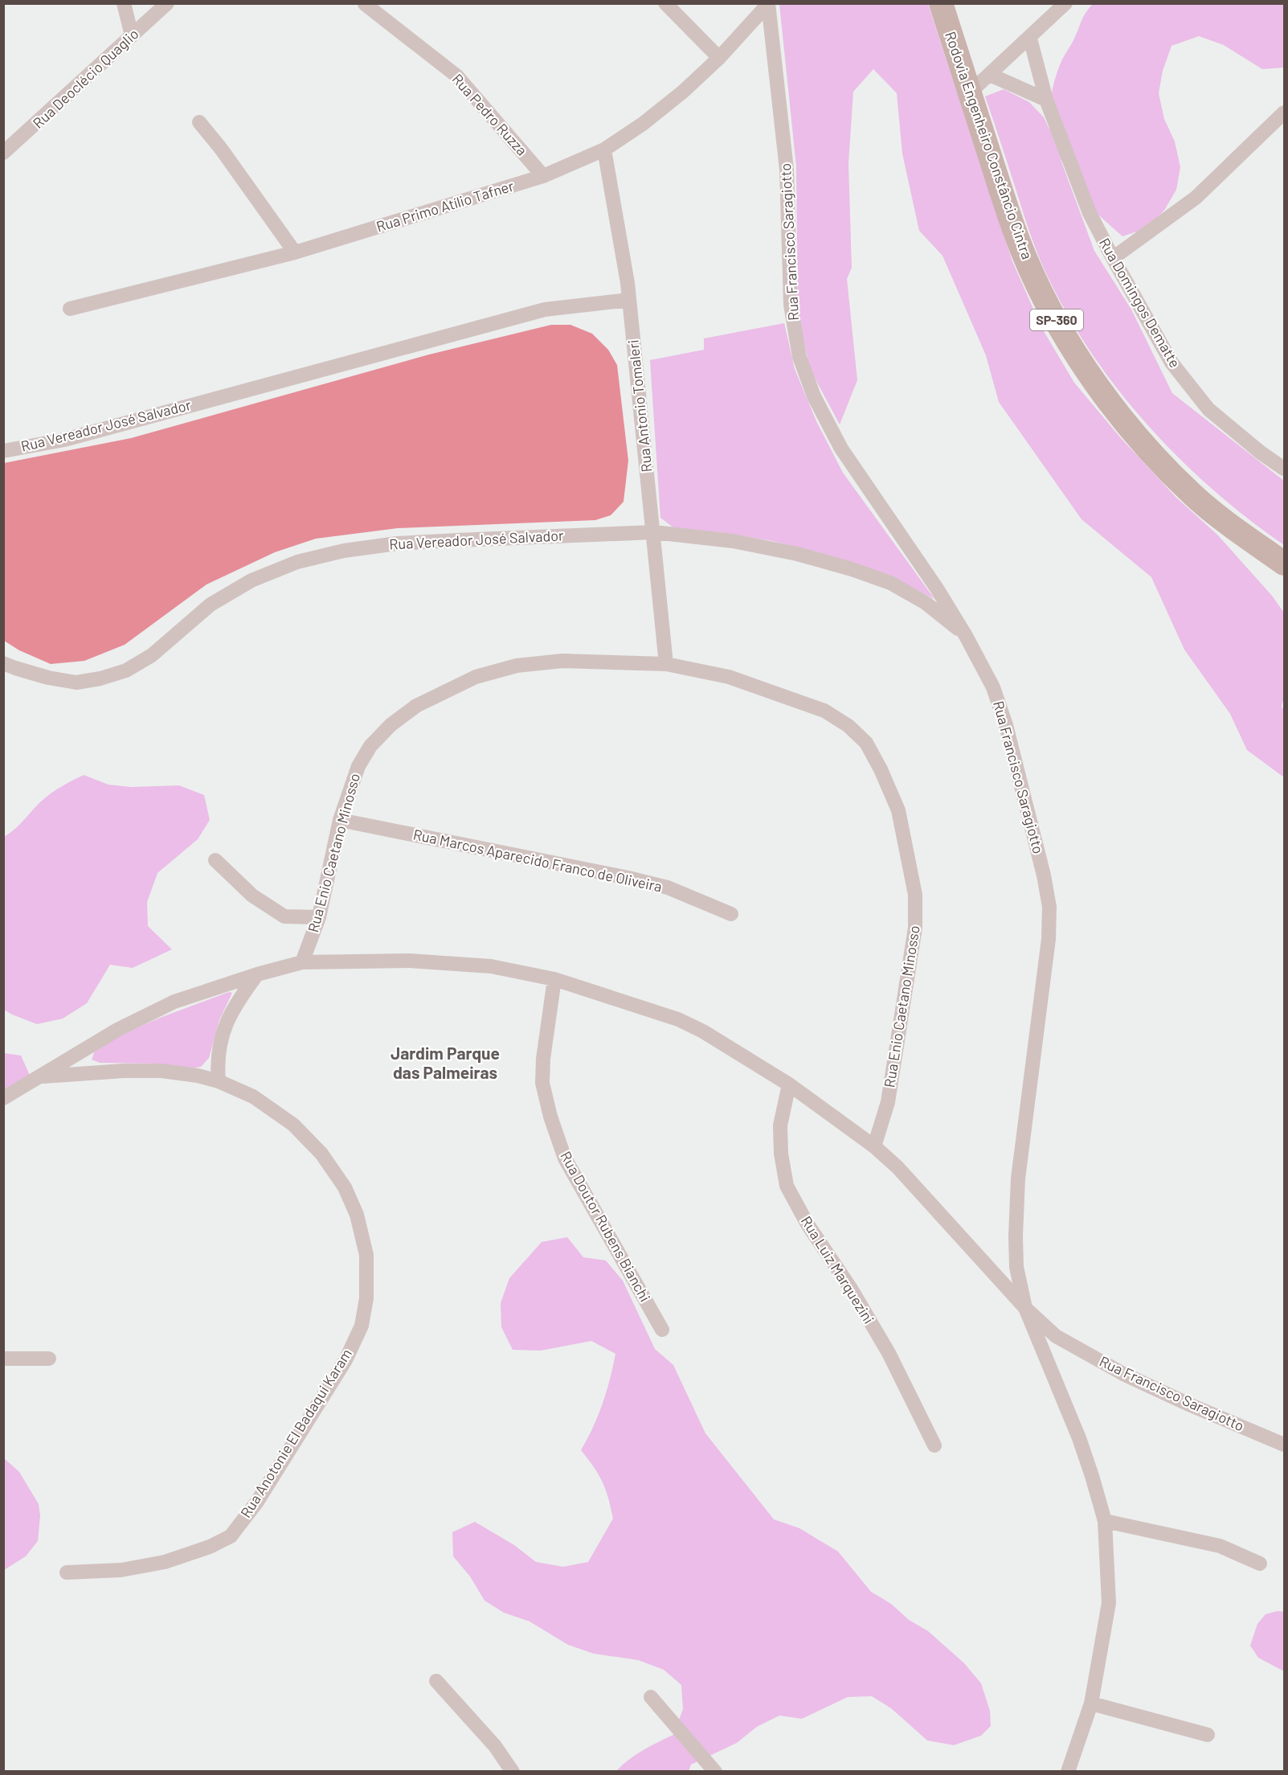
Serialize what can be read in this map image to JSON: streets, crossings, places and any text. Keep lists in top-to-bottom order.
{
  "streets": {
    "main road": ["Rodovia Engenheiro Constâncio Cintra", "SP-360"],
    "street": [
      "Rua Deoclécio Quaglio",
      "Rua Pedro Ruzza",
      "Rua Primo Atílio Tafner",
      "Rua Francisco Saragiotto",
      "Rua Domingos Dematte",
      "Rua Antonio Tomaleri",
      "Rua Vereador José Salvador",
      "Rua Enio Caetano Minosso",
      "Rua Marcos Aparecido Franco de Oliveira",
      "Rua Doutor Rubens Bianchi",
      "Rua Luiz Marquezini",
      "Rua Anotonie El Badaqui Karam"
    ]
  },
  "crossings": [
    ["Rua Pedro Ruzza", "Rua Primo Atílio Tafner"],
    ["Rua Primo Atílio Tafner", "Rua Francisco Saragiotto"],
    ["Rua Primo Atílio Tafner", "Rua Antonio Tomaleri"],
    ["Rua Francisco Saragiotto", "Rua Vereador José Salvador"],
    ["Rua Antonio Tomaleri", "Rua Vereador José Salvador"],
    ["Rua Antonio Tomaleri", "Rua Enio Caetano Minosso"],
    ["Rua Enio Caetano Minosso", "Rua Marcos Aparecido Franco de Oliveira"]
  ],
  "districts": ["Jardim Parque das Palmeiras"]
}
